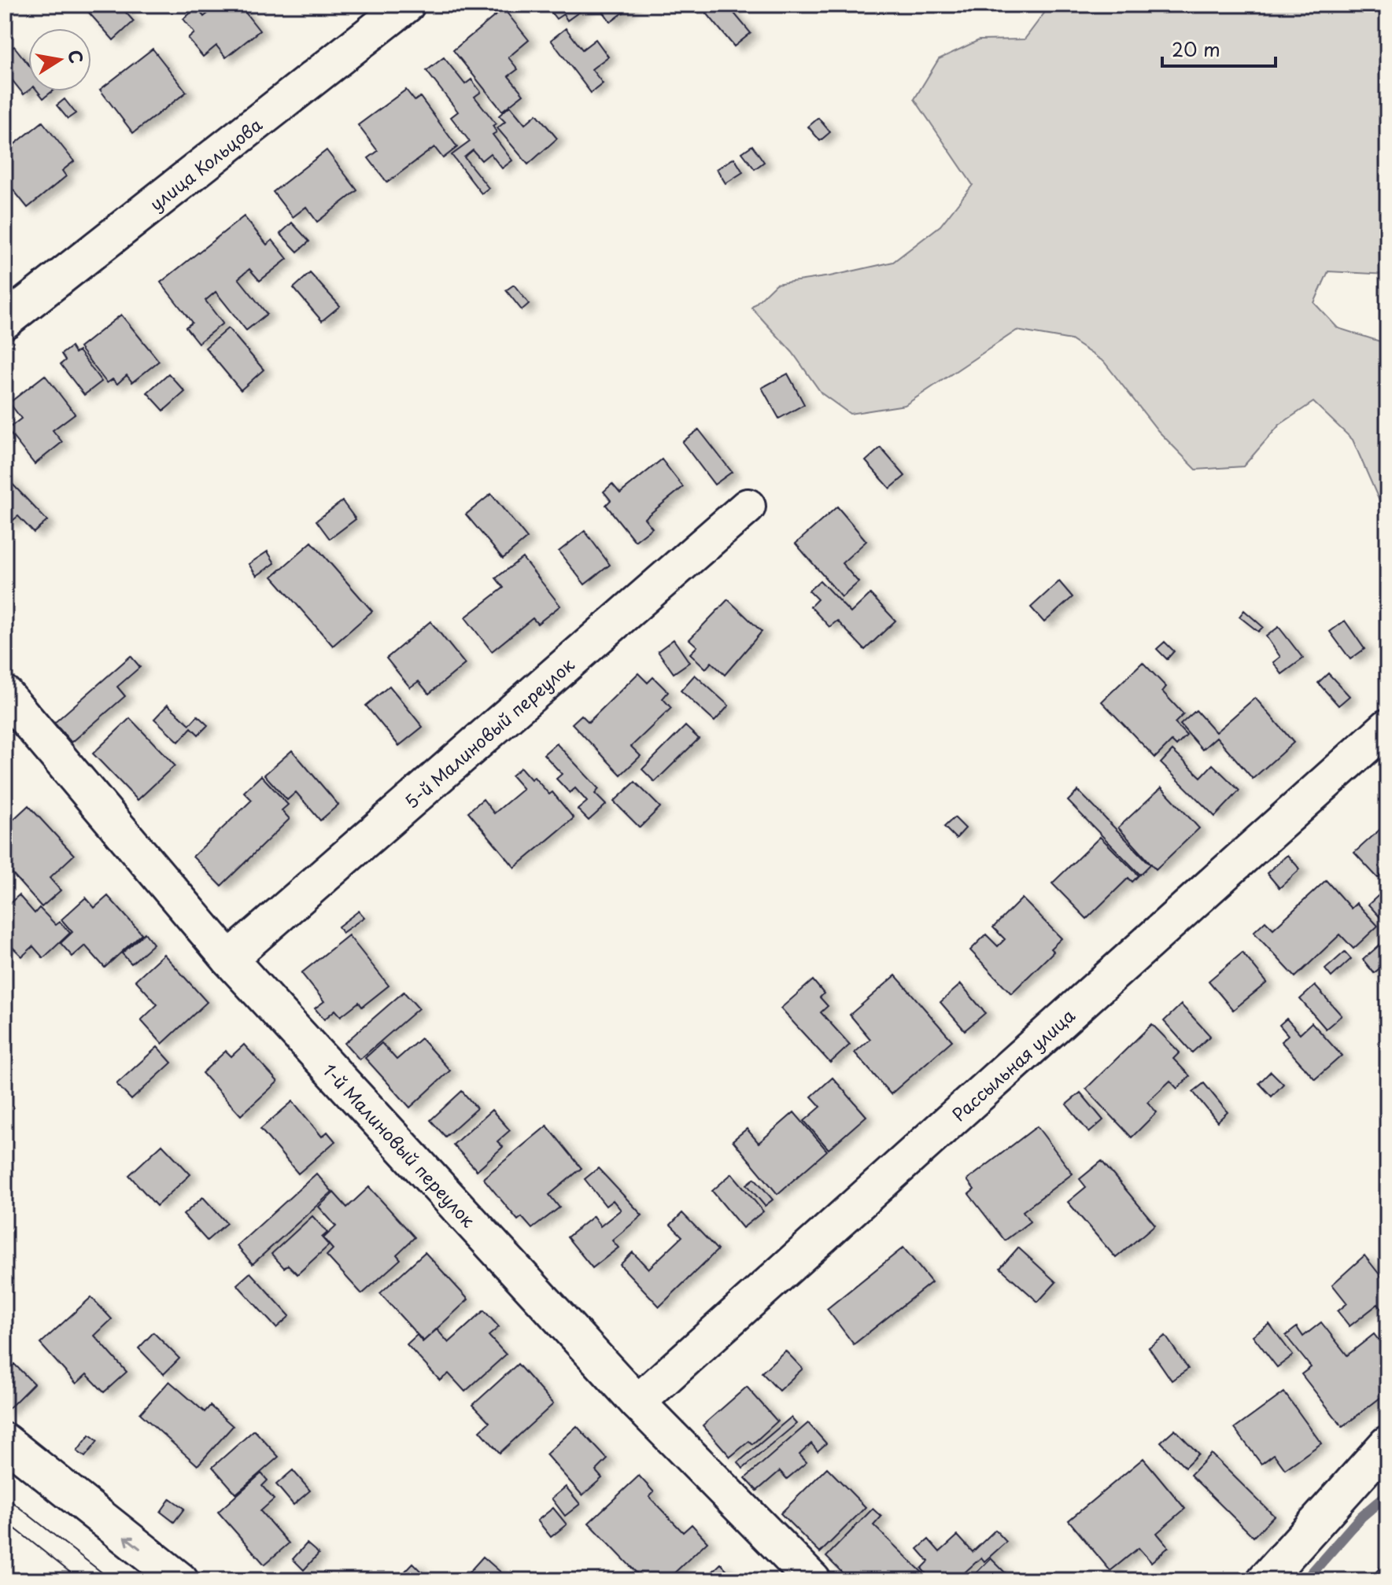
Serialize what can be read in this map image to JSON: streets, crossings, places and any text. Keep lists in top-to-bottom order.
{
  "streets": {
    "street": [
      "улица Кольцова",
      "5-й Малиновый переулок",
      "Рассыльная улица",
      "1-й Малиновый переулок"
    ]
  },
  "crossings": [
    ["5-й Малиновый переулок", "1-й Малиновый переулок"],
    ["Рассыльная улица", "1-й Малиновый переулок"]
  ],
  "scale_bar": "20 m",
  "north": "right"
}
